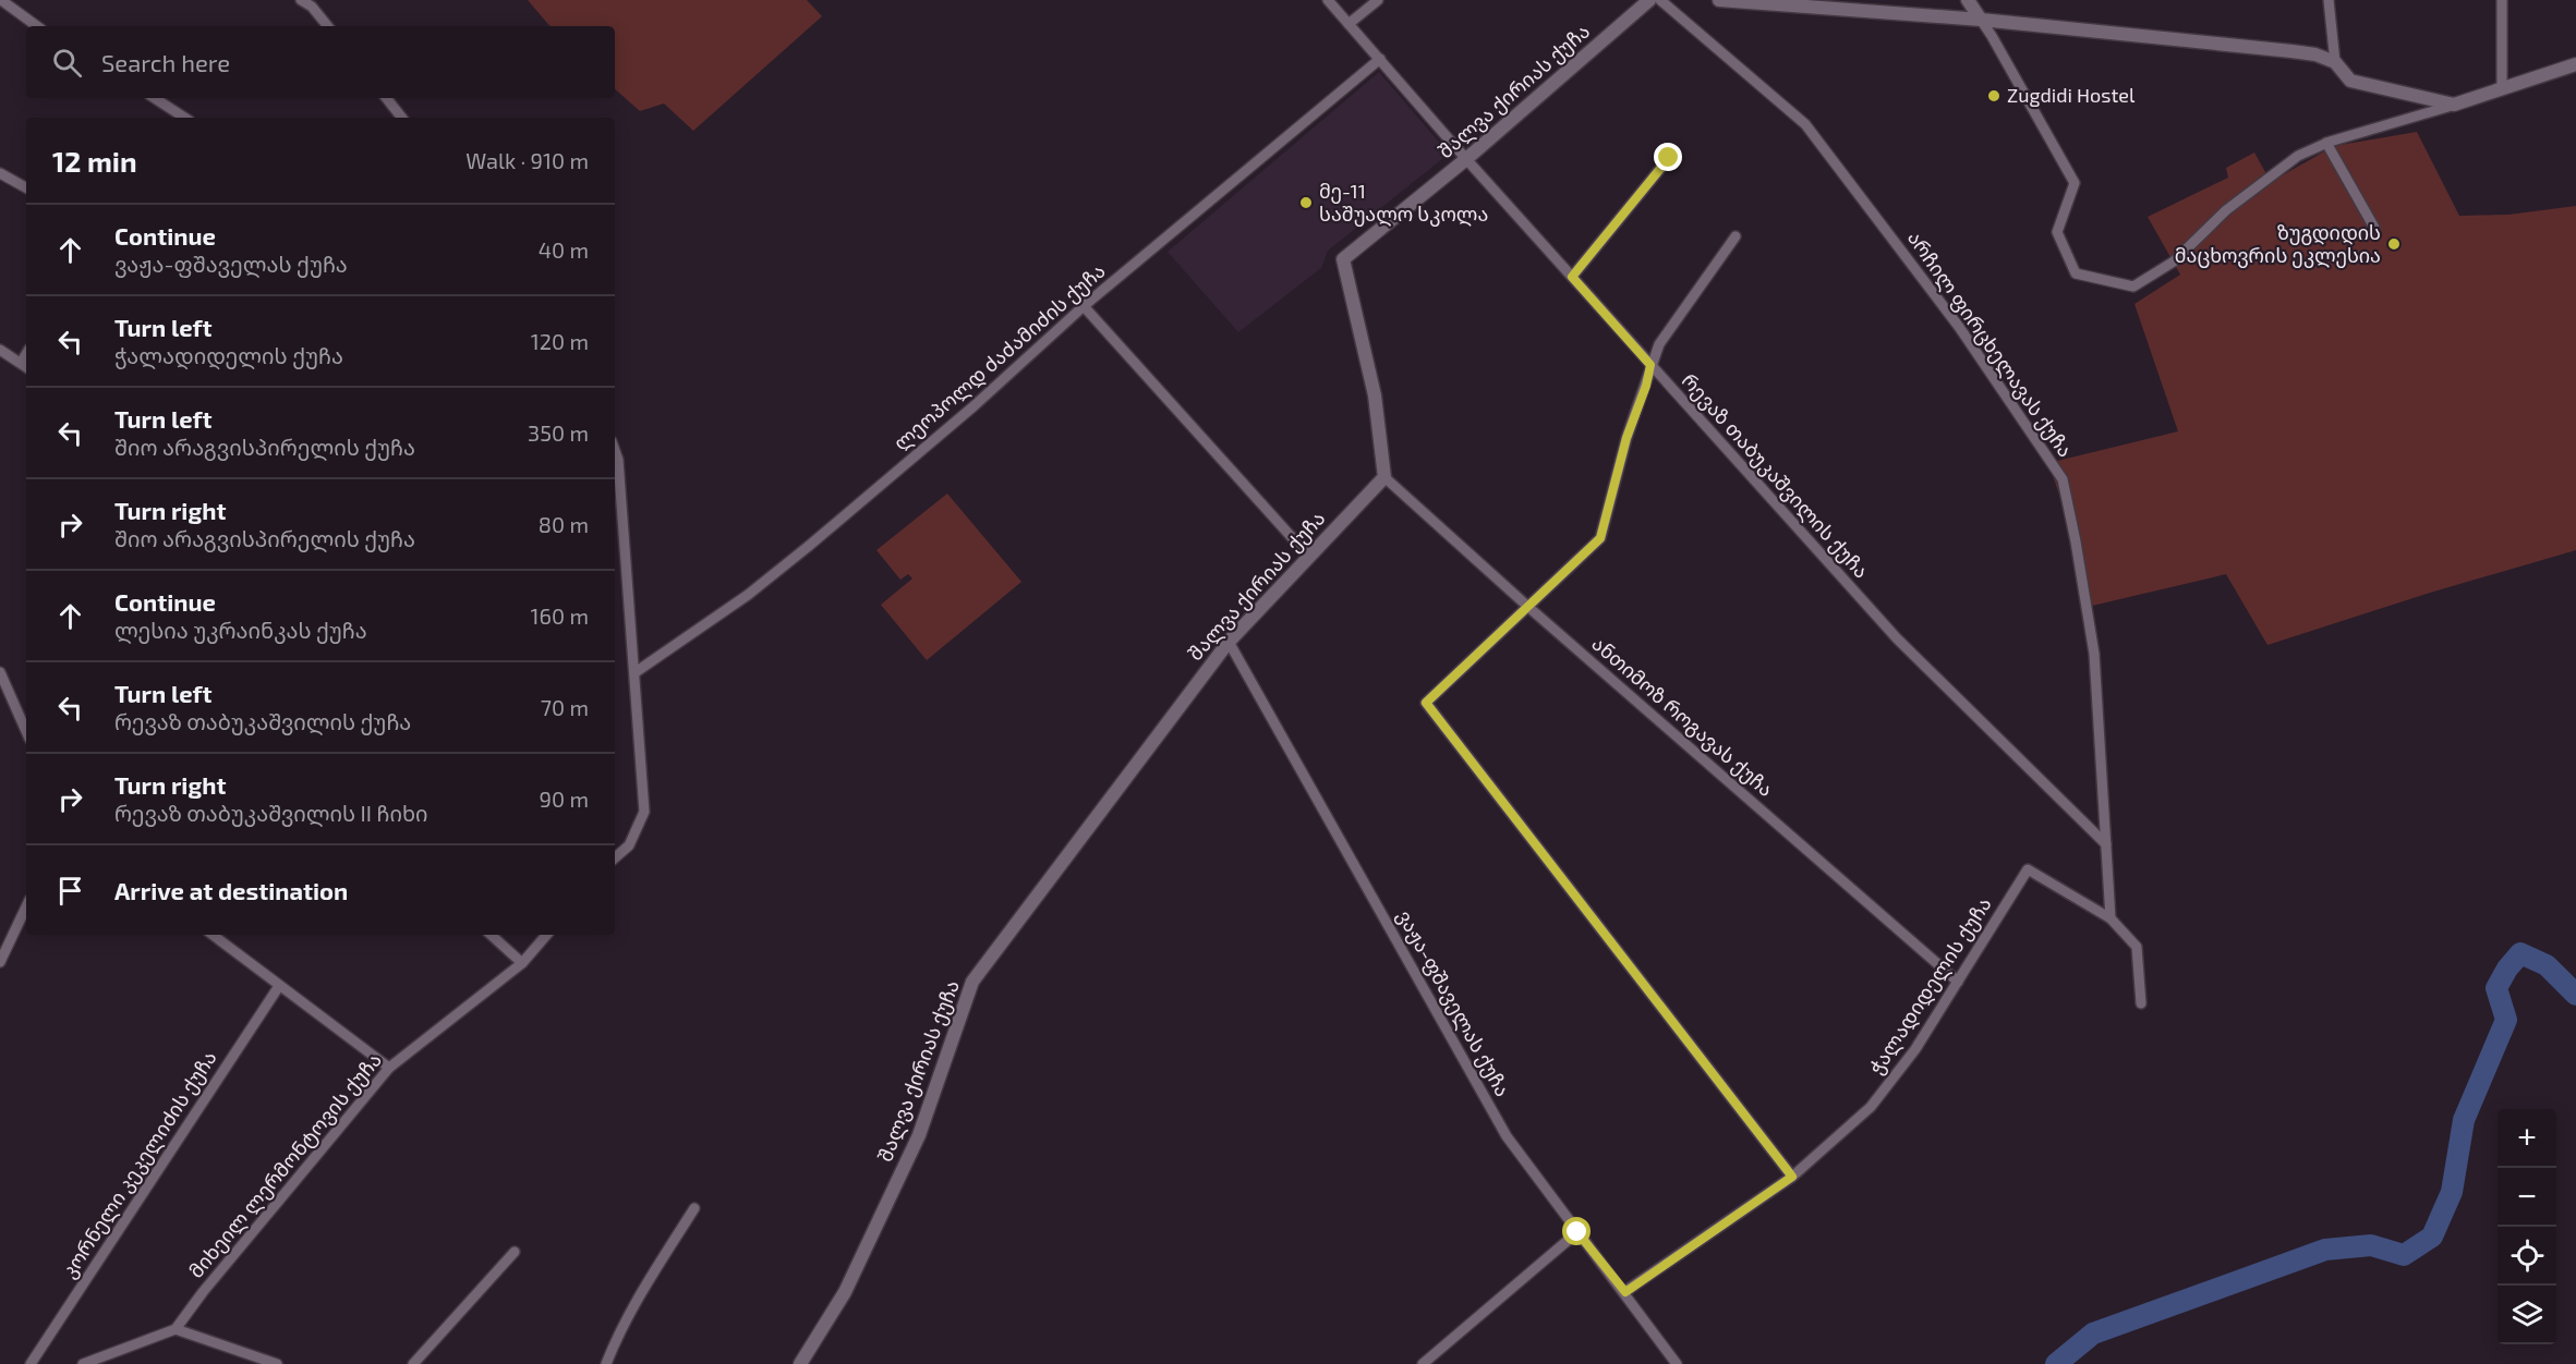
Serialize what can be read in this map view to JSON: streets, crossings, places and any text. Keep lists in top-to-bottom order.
{
  "streets": {
    "street": [
      "შალვა ქირიას ქუჩა",
      "არჩილ ფირცხელავას ქუჩა",
      "ლეოპოლდ ძაძამიძის ქუჩა",
      "რევაზ თაბუკაშვილის ქუჩა",
      "ანთიმოზ როგავას ქუჩა",
      "ჭალადიდელის ქუჩა",
      "ვაჟა-ფშაველას ქუჩა",
      "კორნელი კეკელიძის ქუჩა",
      "მიხეილ ლერმონტოვის ქუჩა"
    ]
  },
  "crossings": [
    ["შალვა ქირიას ქუჩა", "რევაზ თაბუკაშვილის ქუჩა"],
    ["შალვა ქირიას ქუჩა", "ანთიმოზ როგავას ქუჩა"],
    ["შალვა ქირიას ქუჩა", "ვაჟა-ფშაველას ქუჩა"],
    ["არჩილ ფირცხელავას ქუჩა", "რევაზ თაბუკაშვილის ქუჩა"],
    ["არჩილ ფირცხელავას ქუჩა", "ჭალადიდელის ქუჩა"],
    ["ლეოპოლდ ძაძამიძის ქუჩა", "რევაზ თაბუკაშვილის ქუჩა"],
    ["ანთიმოზ როგავას ქუჩა", "ჭალადიდელის ქუჩა"],
    ["ჭალადიდელის ქუჩა", "ვაჟა-ფშაველას ქუჩა"]
  ],
  "places": ["Zugdidi Hostel", "მე-11 საშუალო სკოლა", "ზუგდიდის მაცხოვრის ეკლესია"],
  "page": {
    "search": "Search here",
    "heading": ["12 min", "Walk · 910 m"],
    "list": [
      ["Continue", "ვაჟა-ფშაველას ქუჩა", "40 m"],
      ["Turn left", "ჭალადიდელის ქუჩა", "120 m"],
      ["Turn left", "შიო არაგვისპირელის ქუჩა", "350 m"],
      ["Turn right", "შიო არაგვისპირელის ქუჩა", "80 m"],
      ["Continue", "ლესია უკრაინკას ქუჩა", "160 m"],
      ["Turn left", "რევაზ თაბუკაშვილის ქუჩა", "70 m"],
      ["Turn right", "რევაზ თაბუკაშვილის II ჩიხი", "90 m"],
      "Arrive at destination"
    ],
    "map_buttons": ["+", "−"]
  }
}
